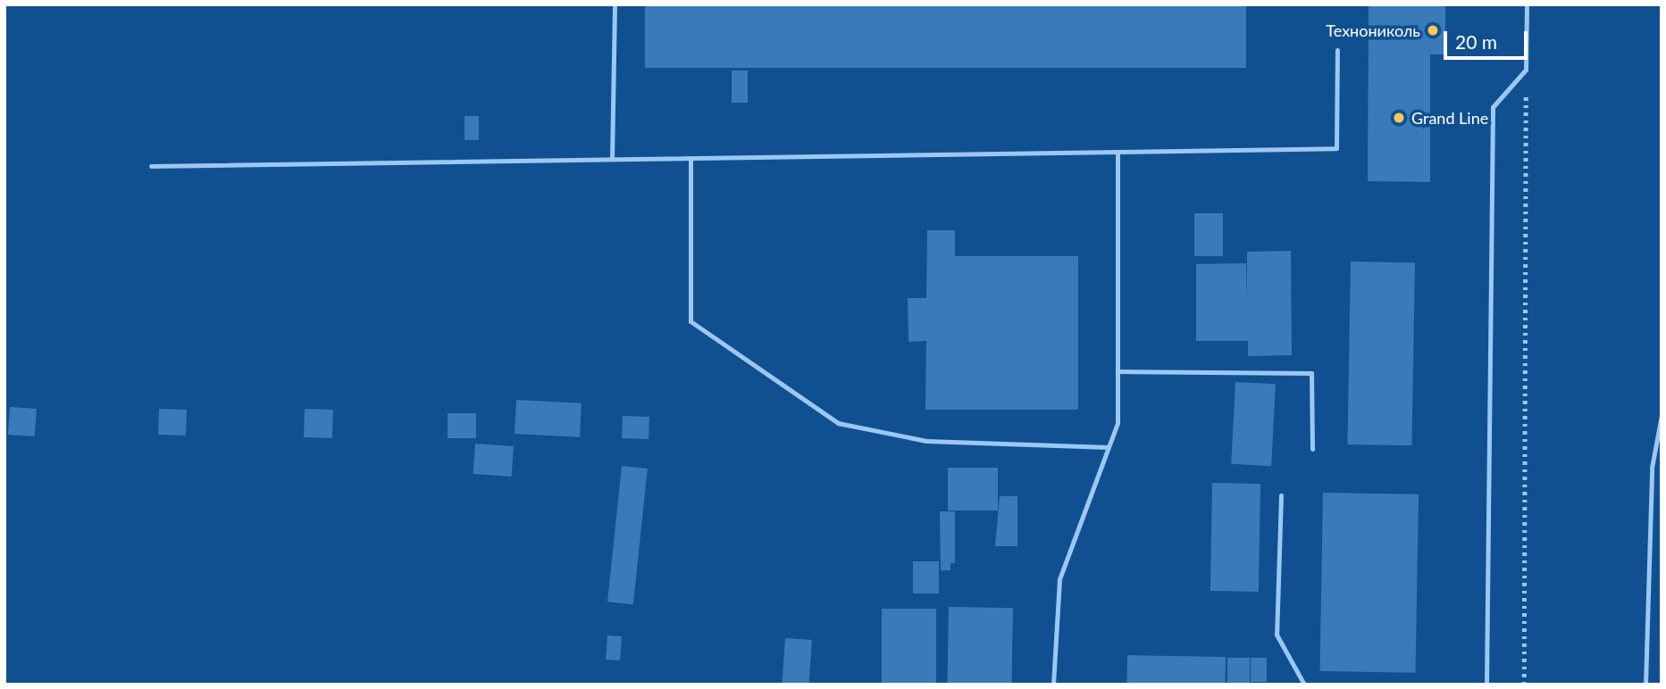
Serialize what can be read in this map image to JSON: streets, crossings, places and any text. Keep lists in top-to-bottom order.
{
  "places": ["Технониколь", "Grand Line"],
  "scale_bar": "20 m"
}
